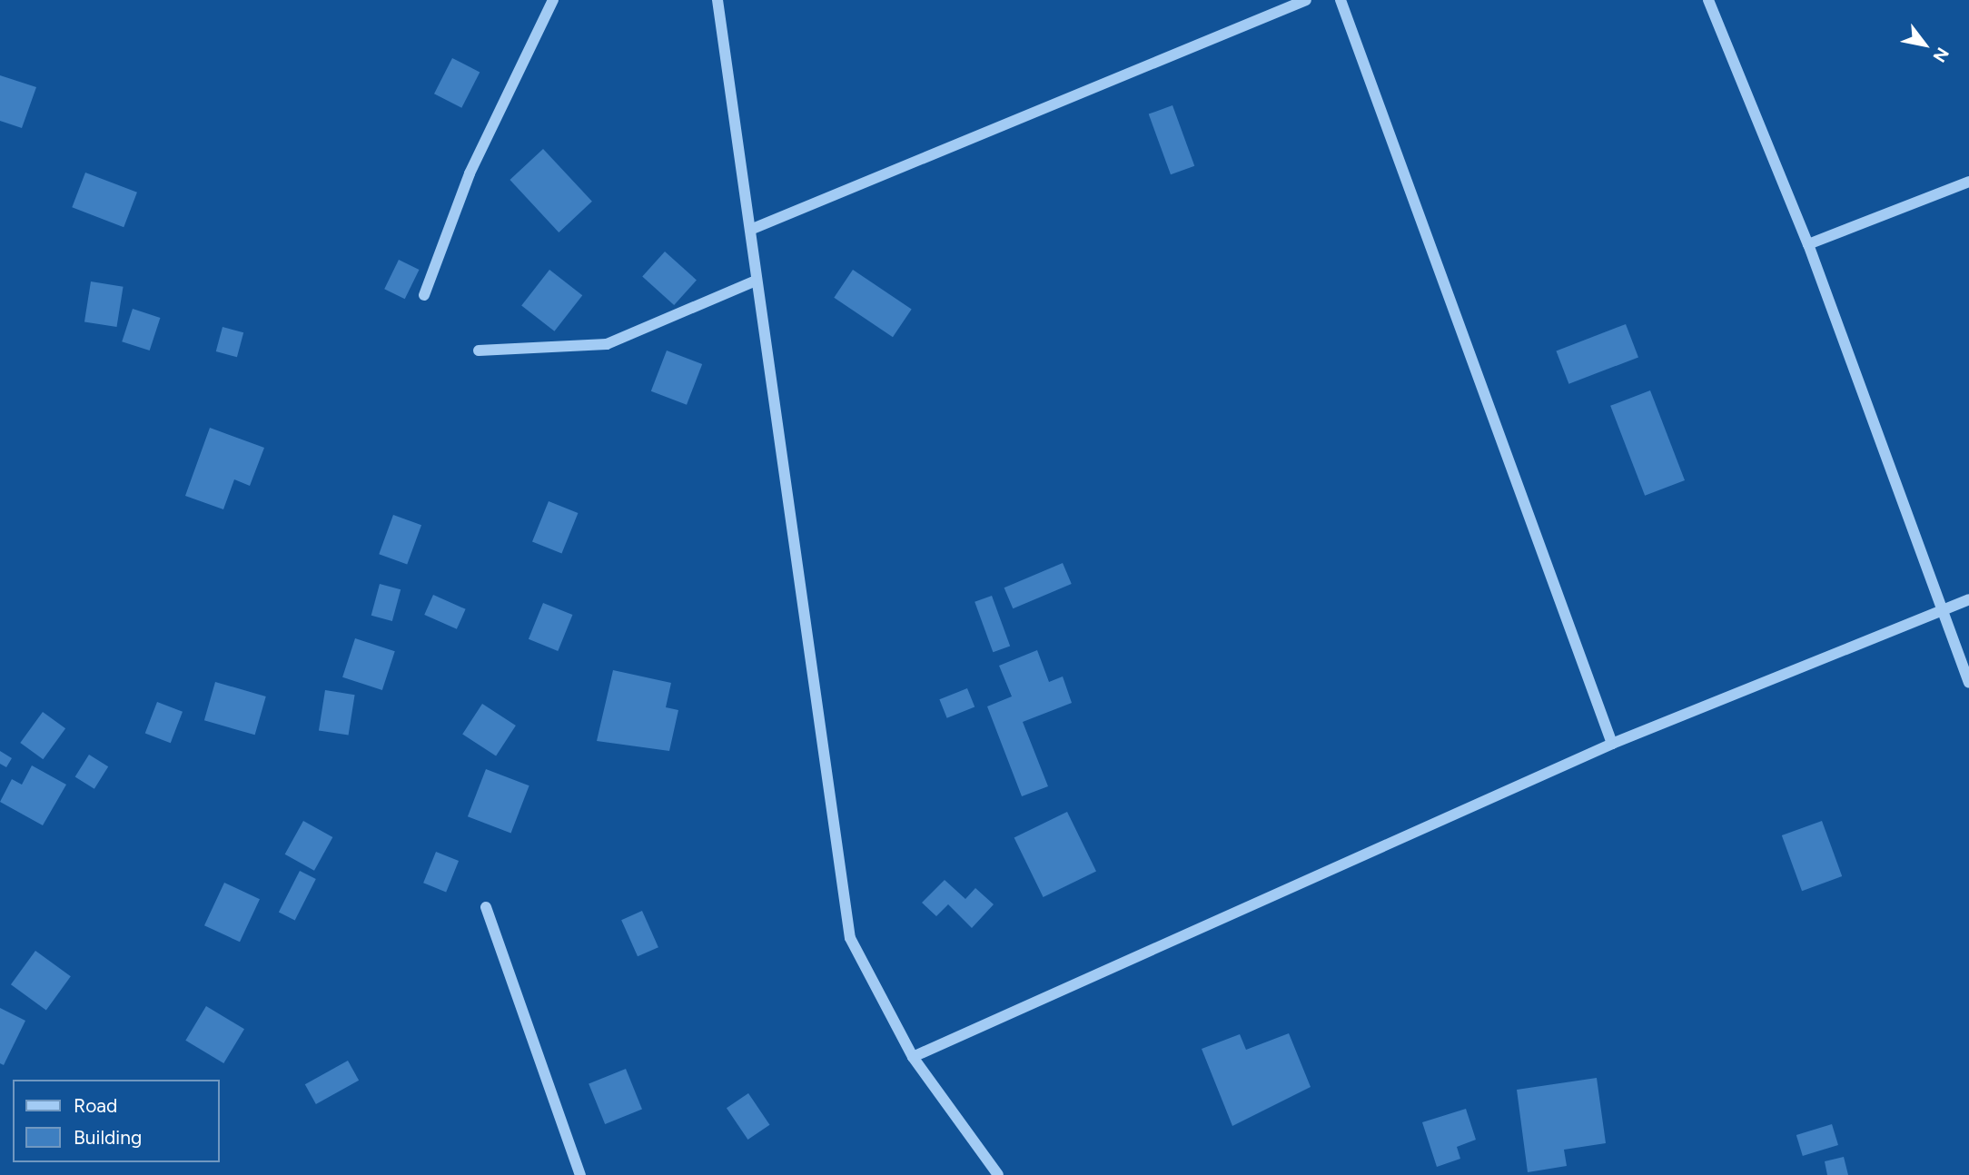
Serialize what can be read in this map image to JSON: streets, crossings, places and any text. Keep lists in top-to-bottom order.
{
  "legend": ["Road", "Building"],
  "north": "bottom right"
}
